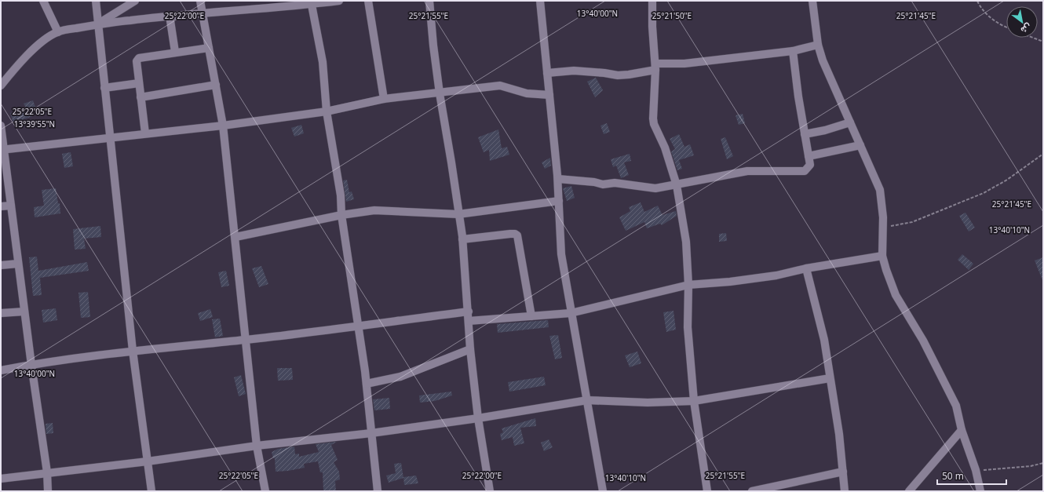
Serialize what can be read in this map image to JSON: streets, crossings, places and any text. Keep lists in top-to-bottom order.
{
  "scale_bar": "50 m",
  "north": "bottom right",
  "coordinates": [
    "13°40'00\"N",
    "25°22'00\"E",
    "25°21'55\"E",
    "25°21'50\"E",
    "25°21'45\"E",
    "25°22'05\"E",
    "13°39'55\"N",
    "13°40'10\"N"
  ]
}
